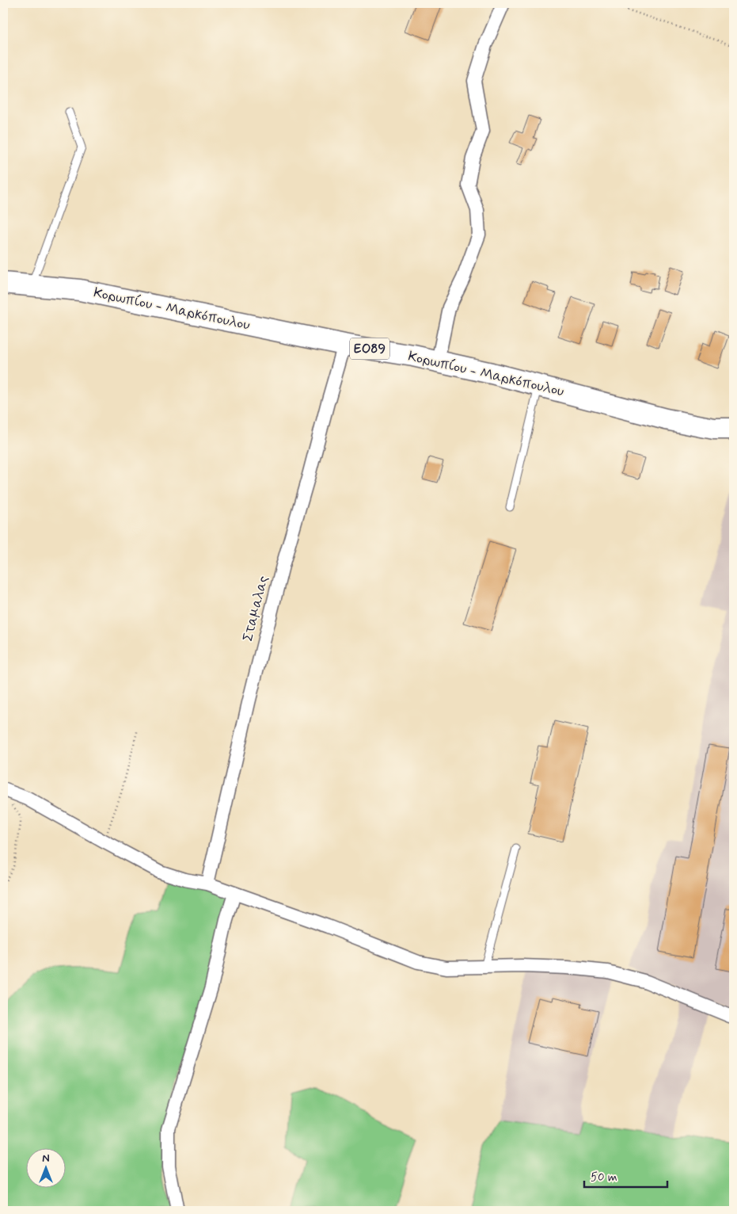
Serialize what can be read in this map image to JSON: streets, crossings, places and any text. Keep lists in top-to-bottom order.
{
  "streets": {
    "main road": ["Κορωπίου - Μαρκόπουλου", "ΕΟ89"],
    "street": ["Σταμαλας"]
  },
  "crossings": [
    ["Κορωπίου - Μαρκόπουλου", "Σταμαλας"]
  ],
  "scale_bar": "50 m",
  "north": "top"
}
